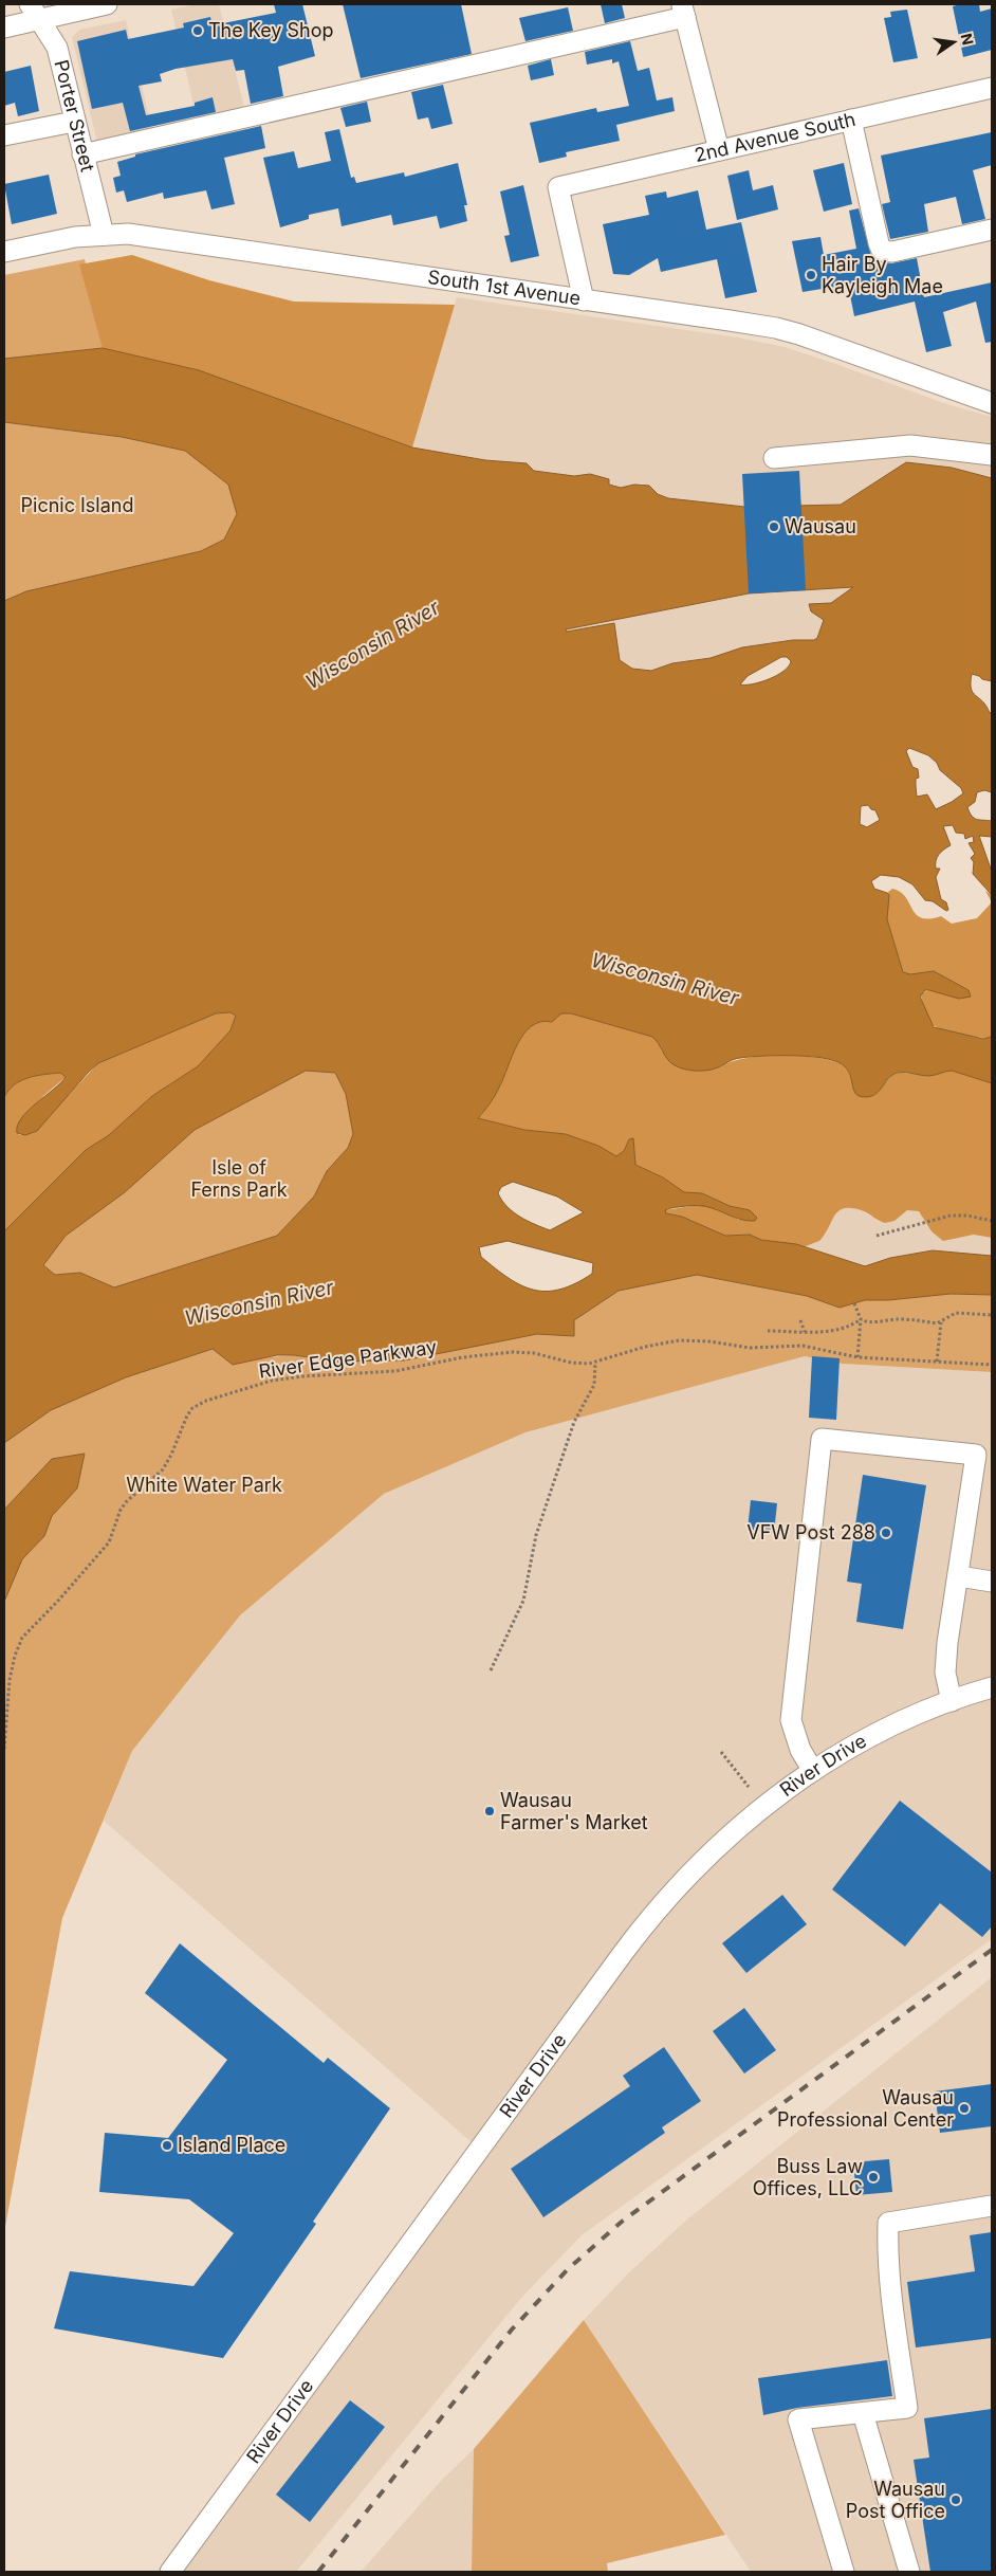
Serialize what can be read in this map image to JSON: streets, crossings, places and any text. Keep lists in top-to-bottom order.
{
  "streets": {
    "street": [
      "Porter Street",
      "2nd Avenue South",
      "South 1st Avenue",
      "River Drive"
    ],
    "path": ["River Edge Parkway"]
  },
  "crossings": [
    ["Porter Street", "South 1st Avenue"],
    ["2nd Avenue South", "South 1st Avenue"]
  ],
  "water": ["Wisconsin River"],
  "parks": ["Picnic Island", "Isle of Ferns Park", "White Water Park"],
  "places": [
    "The Key Shop",
    "Hair By Kayleigh Mae",
    "Wausau",
    "VFW Post 288",
    "Wausau Farmer's Market",
    "Wausau Professional Center",
    "Island Place",
    "Buss Law Offices, LLC",
    "Wausau Post Office"
  ],
  "north": "right"
}
